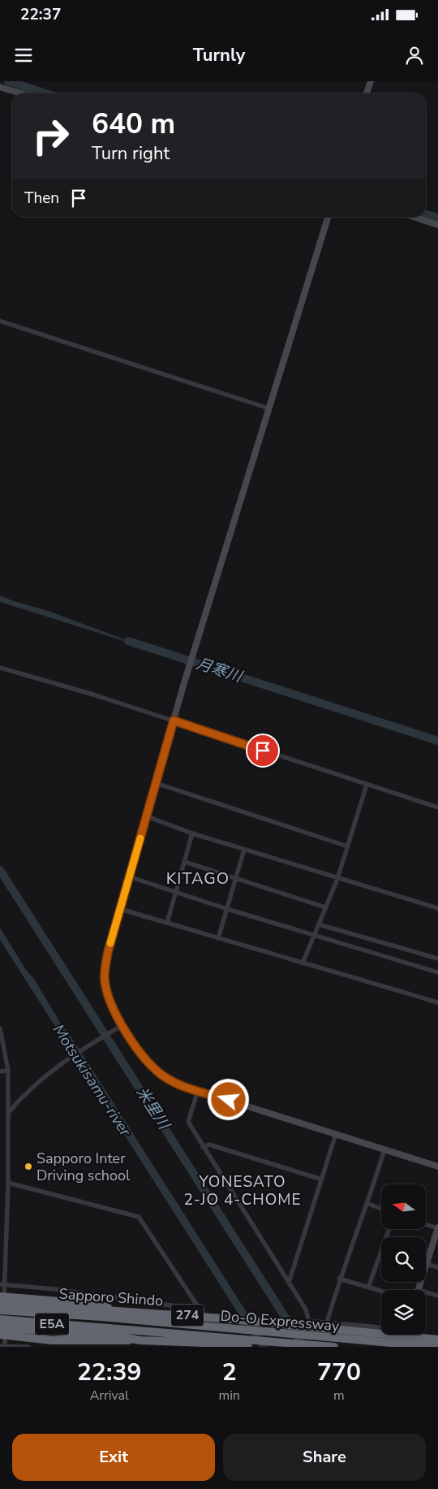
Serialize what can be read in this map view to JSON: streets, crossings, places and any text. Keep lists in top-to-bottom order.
{
  "streets": {
    "highway": [
      "Sapporo Shindo",
      "274",
      "Do-O Expressway",
      "E5A"
    ]
  },
  "districts": ["KITAGO", "YONESATO 2-JO 4-CHOME"],
  "water": ["月寒川", "Motsukisamu-river", "米里川"],
  "places": ["Sapporo Inter Driving school"],
  "north": "left",
  "page": {
    "status": "22:37",
    "header": "Turnly",
    "turn": ["640 m", "Turn right"],
    "then": "Then",
    "eta": [
      "22:39",
      "Arrival",
      "2",
      "min",
      "770",
      "m"
    ],
    "buttons": ["Exit", "Share"]
  }
}
